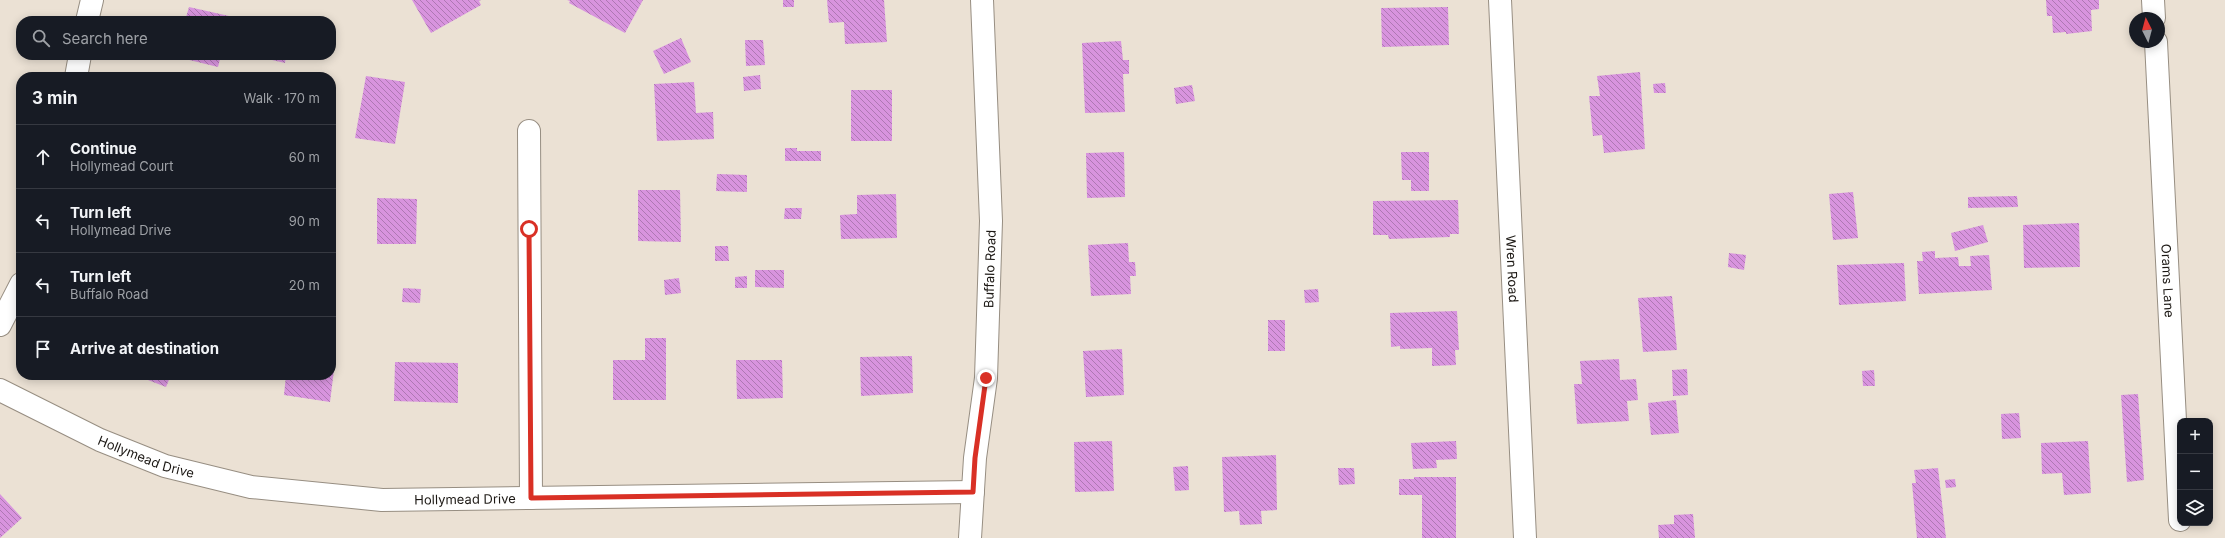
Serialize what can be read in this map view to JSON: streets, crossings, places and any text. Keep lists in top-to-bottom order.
{
  "streets": {
    "street": [
      "Buffalo Road",
      "Wren Road",
      "Orams Lane",
      "Hollymead Drive"
    ]
  },
  "crossings": [
    ["Buffalo Road", "Hollymead Drive"]
  ],
  "north": "top",
  "page": {
    "search": "Search here",
    "heading": ["3 min", "Walk · 170 m"],
    "list": [
      ["Continue", "Hollymead Court", "60 m"],
      ["Turn left", "Hollymead Drive", "90 m"],
      ["Turn left", "Buffalo Road", "20 m"],
      "Arrive at destination"
    ],
    "map_buttons": ["+", "−"]
  }
}
